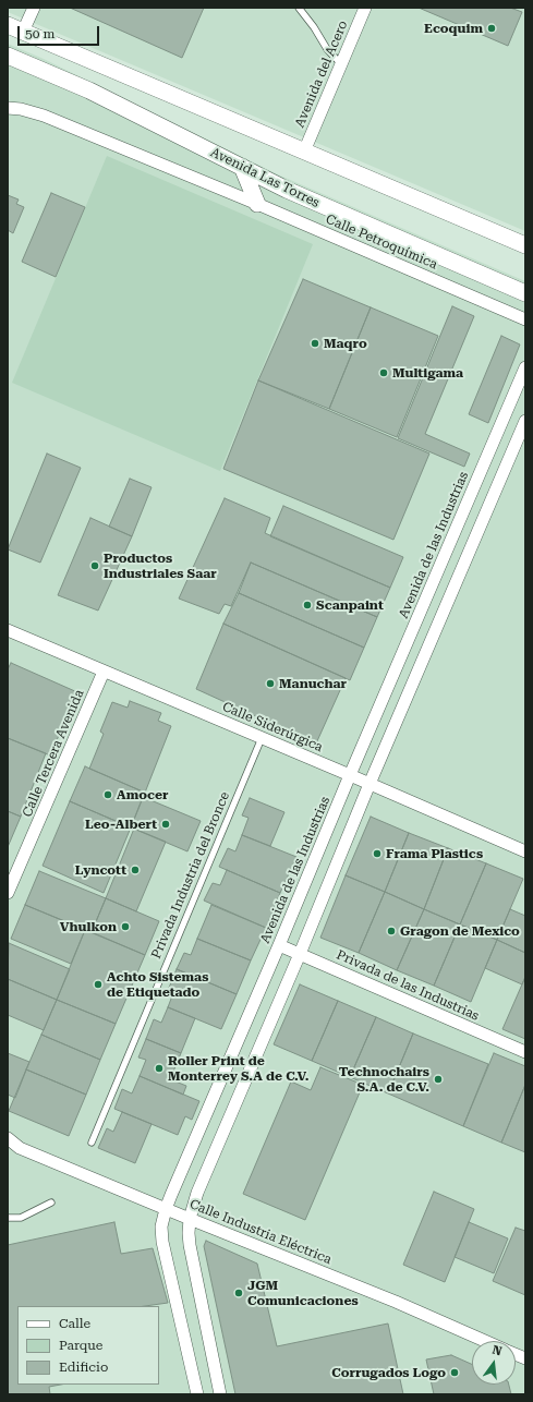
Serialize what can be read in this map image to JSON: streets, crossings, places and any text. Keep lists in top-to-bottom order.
{
  "streets": {
    "main road": ["Avenida Las Torres"],
    "street": [
      "Avenida del Acero",
      "Calle Petroquímica",
      "Avenida de las Industrias",
      "Calle Siderúrgica",
      "Calle Tercera Avenida",
      "Privada de las Industrias",
      "Calle Industria Eléctrica"
    ],
    "lane": ["Privada Industria del Bronce"]
  },
  "crossings": [
    ["Avenida de las Industrias", "Calle Siderúrgica"],
    ["Avenida de las Industrias", "Privada de las Industrias"],
    ["Avenida de las Industrias", "Calle Industria Eléctrica"],
    ["Calle Siderúrgica", "Calle Tercera Avenida"],
    ["Calle Siderúrgica", "Privada Industria del Bronce"]
  ],
  "places": [
    "Ecoquim",
    "Maqro",
    "Multigama",
    "Productos Industriales Saar",
    "Scanpaint",
    "Manuchar",
    "Amocer",
    "Leo-Albert",
    "Frama Plastics",
    "Lyncott",
    "Vhulkon",
    "Gragon de Mexico",
    "Achto Sistemas de Etiquetado",
    "Roller Print de Monterrey S.A de C.V.",
    "Technochairs S.A. de C.V.",
    "JGM Comunicaciones",
    "Corrugados Logo"
  ],
  "legend": ["Calle", "Parque", "Edificio"],
  "scale_bar": "50 m",
  "north": "top"
}
